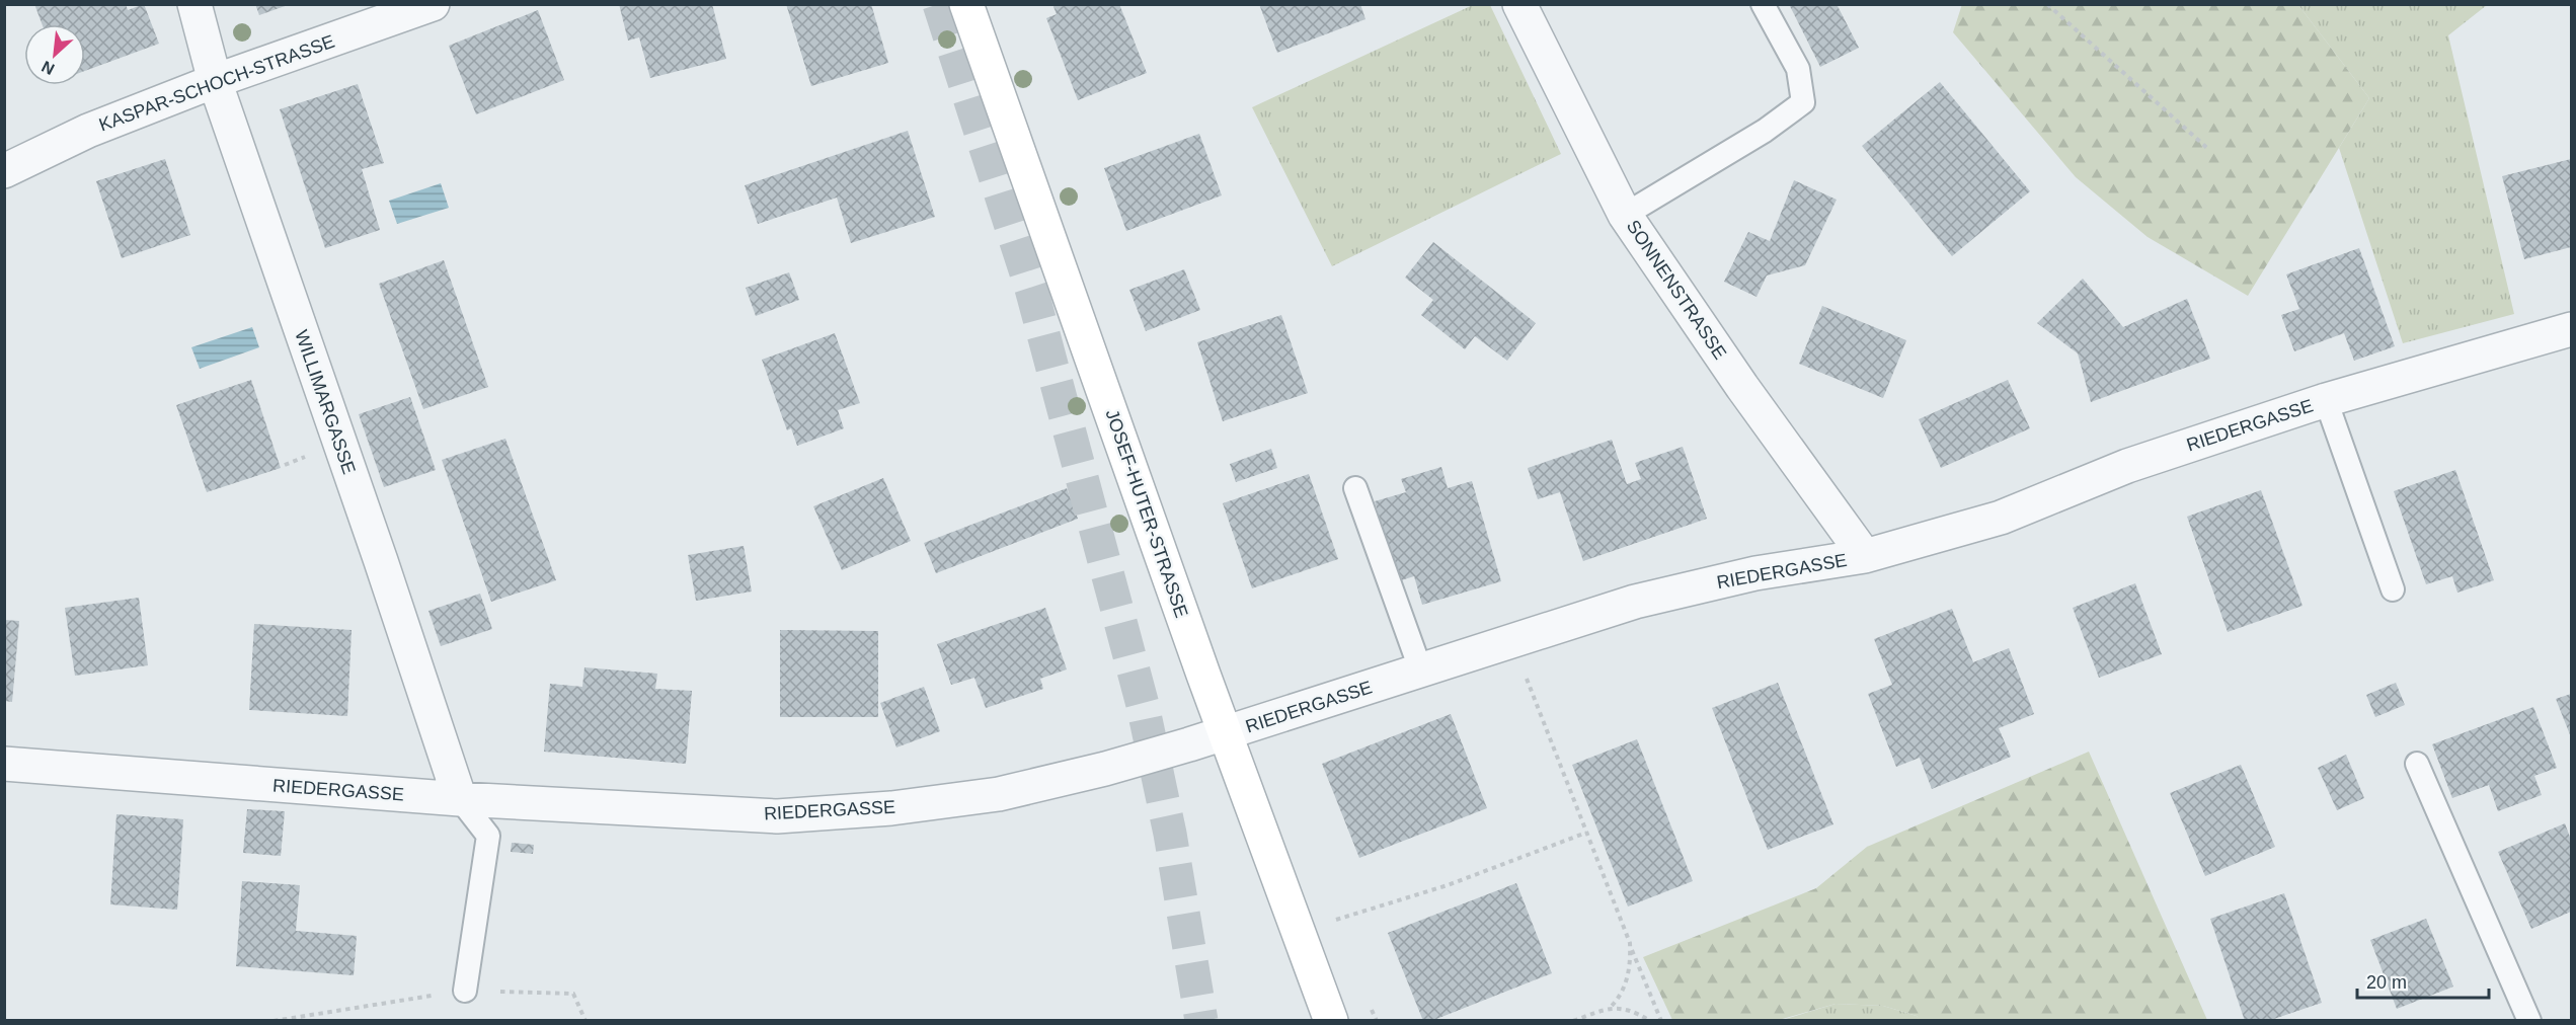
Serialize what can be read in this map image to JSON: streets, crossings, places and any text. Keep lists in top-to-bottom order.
{
  "streets": {
    "main road": ["JOSEF-HUTER-STRASSE"],
    "street": [
      "KASPAR-SCHOCH-STRASSE",
      "SONNENSTRASSE",
      "WILLIMARGASSE",
      "RIEDERGASSE"
    ]
  },
  "crossings": [
    ["KASPAR-SCHOCH-STRASSE", "WILLIMARGASSE"],
    ["SONNENSTRASSE", "RIEDERGASSE"],
    ["WILLIMARGASSE", "RIEDERGASSE"],
    ["RIEDERGASSE", "JOSEF-HUTER-STRASSE"]
  ],
  "scale_bar": "20 m",
  "north": "bottom left"
}
